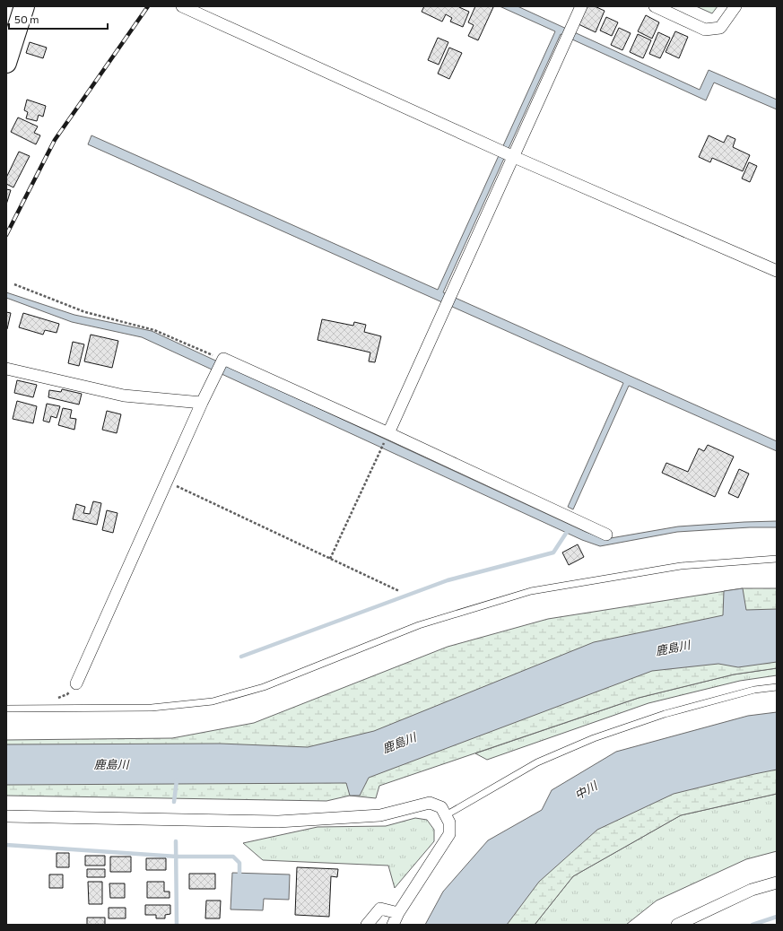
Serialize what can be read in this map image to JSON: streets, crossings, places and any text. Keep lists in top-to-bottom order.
{
  "water": ["鹿島川", "中川"],
  "scale_bar": "50 m"
}
